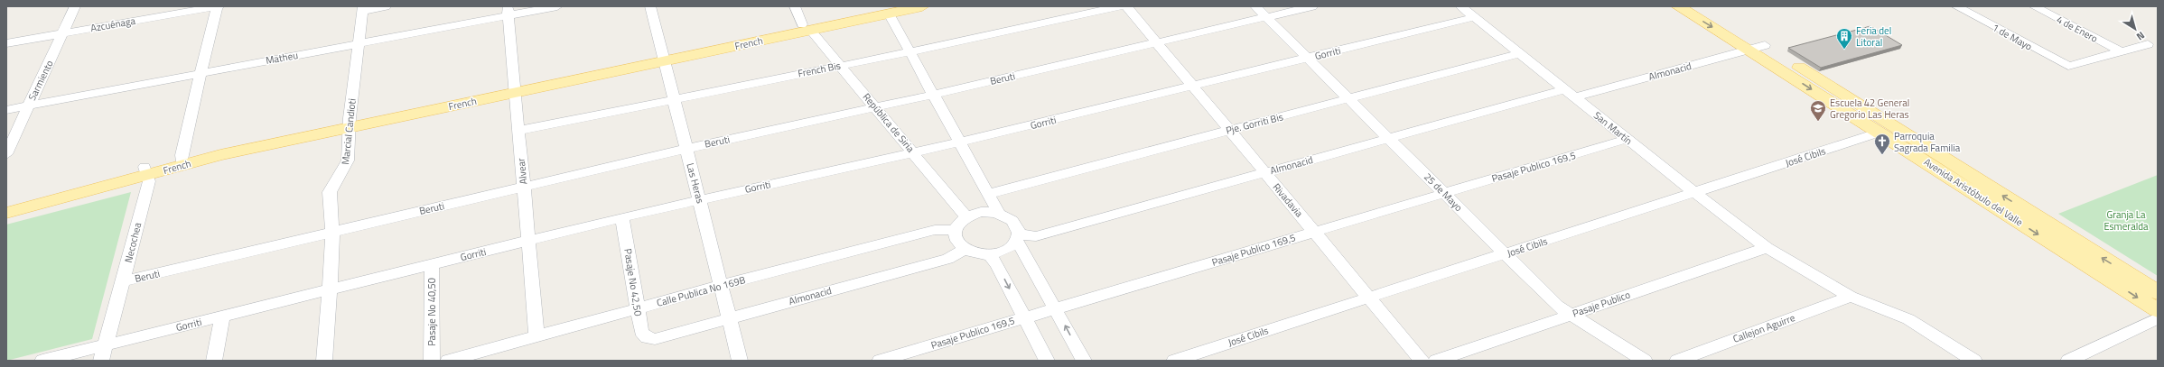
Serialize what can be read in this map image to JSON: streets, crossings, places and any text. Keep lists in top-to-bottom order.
{
  "streets": {
    "main road": ["French", "Avenida Aristóbulo del Valle"],
    "street": [
      "Azcuénaga",
      "4 de Enero",
      "1 de Mayo",
      "Gorriti",
      "Matheu",
      "French Bis",
      "Almonacid",
      "Beruti",
      "Sarmiento",
      "República de Siria",
      "Pje. Gorriti Bis",
      "San Martín",
      "Marcial Candioti",
      "José Cibils",
      "Pasaje Publico 169,5",
      "Alvear",
      "Las Heras",
      "25 de Mayo",
      "Rivadavia",
      "Necochea",
      "Pasaje No 42,50",
      "Calle Publica No 169B",
      "Pasaje Publico",
      "Pasaje No 40,50",
      "Callejon Aguirre"
    ]
  },
  "crossings": [
    ["Azcuénaga", "Sarmiento"],
    ["4 de Enero", "1 de Mayo"],
    ["French", "República de Siria"],
    ["French", "Marcial Candioti"],
    ["French", "Alvear"],
    ["French", "Las Heras"],
    ["French", "Necochea"],
    ["Gorriti", "República de Siria"],
    ["Gorriti", "San Martín"],
    ["Gorriti", "Marcial Candioti"],
    ["Gorriti", "Alvear"],
    ["Gorriti", "Las Heras"],
    ["Gorriti", "25 de Mayo"],
    ["Gorriti", "Rivadavia"],
    ["Gorriti", "Necochea"],
    ["Gorriti", "Pasaje No 42,50"],
    ["Gorriti", "Pasaje No 40,50"],
    ["Matheu", "Sarmiento"],
    ["Matheu", "Marcial Candioti"],
    ["Matheu", "Alvear"],
    ["French Bis", "República de Siria"],
    ["French Bis", "Alvear"],
    ["French Bis", "Las Heras"],
    ["Almonacid", "República de Siria"],
    ["Almonacid", "San Martín"],
    ["Almonacid", "Las Heras"],
    ["Almonacid", "25 de Mayo"],
    ["Almonacid", "Avenida Aristóbulo del Valle"],
    ["Almonacid", "Rivadavia"],
    ["Almonacid", "Pasaje No 42,50"],
    ["Almonacid", "Calle Publica No 169B"],
    ["Beruti", "República de Siria"],
    ["Beruti", "Marcial Candioti"],
    ["Beruti", "Alvear"],
    ["Beruti", "Las Heras"],
    ["Beruti", "25 de Mayo"],
    ["Beruti", "Rivadavia"],
    ["Beruti", "Necochea"],
    ["República de Siria", "Calle Publica No 169B"],
    ["Pje. Gorriti Bis", "San Martín"],
    ["Pje. Gorriti Bis", "25 de Mayo"],
    ["Pje. Gorriti Bis", "Rivadavia"],
    ["San Martín", "José Cibils"],
    ["San Martín", "Pasaje Publico 169,5"],
    ["San Martín", "Pasaje Publico"],
    ["San Martín", "Callejon Aguirre"],
    ["José Cibils", "25 de Mayo"],
    ["José Cibils", "Avenida Aristóbulo del Valle"],
    ["José Cibils", "Rivadavia"],
    ["Pasaje Publico 169,5", "25 de Mayo"],
    ["Pasaje Publico 169,5", "Rivadavia"],
    ["Alvear", "Calle Publica No 169B"],
    ["Las Heras", "Calle Publica No 169B"],
    ["25 de Mayo", "Pasaje Publico"],
    ["Pasaje No 42,50", "Calle Publica No 169B"]
  ],
  "parks": ["Granja La Esmeralda"],
  "places": {
    "building": ["Feria del Litoral"],
    "school or university": ["Escuela 42 General Gregorio Las Heras"],
    "church": ["Parroquia Sagrada Familia"]
  },
  "north": "bottom right"
}
